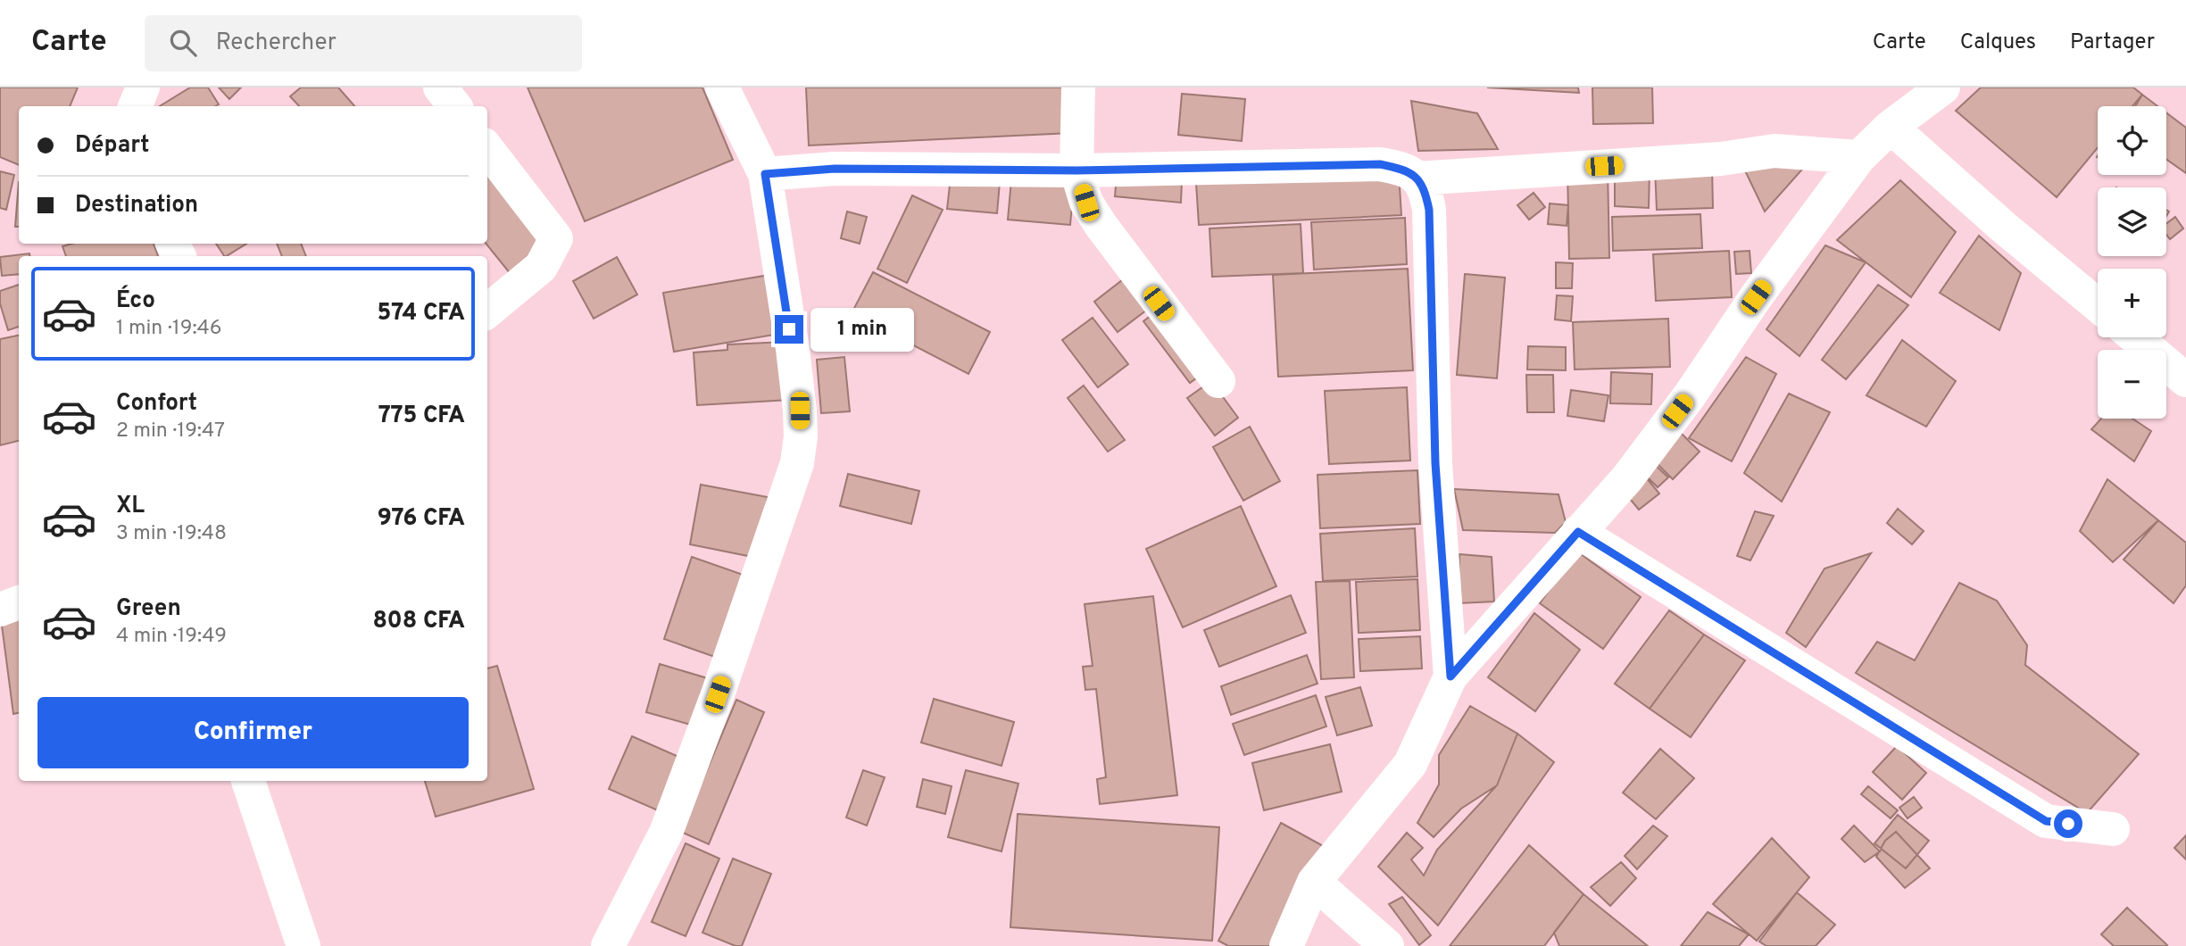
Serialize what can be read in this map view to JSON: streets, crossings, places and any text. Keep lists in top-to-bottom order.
{
  "page": {
    "header": "Carte",
    "search": "Rechercher",
    "nav": ["Carte", "Calques", "Partager"],
    "map_buttons": ["+", "−"],
    "banner": ["Départ", "Destination"],
    "list": [
      {
        "name": "Éco",
        "note": "1 min · 19:46",
        "value": "574 CFA"
      },
      {
        "name": "Confort",
        "note": "2 min · 19:47",
        "value": "775 CFA"
      },
      {
        "name": "XL",
        "note": "3 min · 19:48",
        "value": "976 CFA"
      },
      {
        "name": "Green",
        "note": "4 min · 19:49",
        "value": "808 CFA"
      }
    ],
    "bubble": "1 min",
    "buttons": "Confirmer"
  }
}
